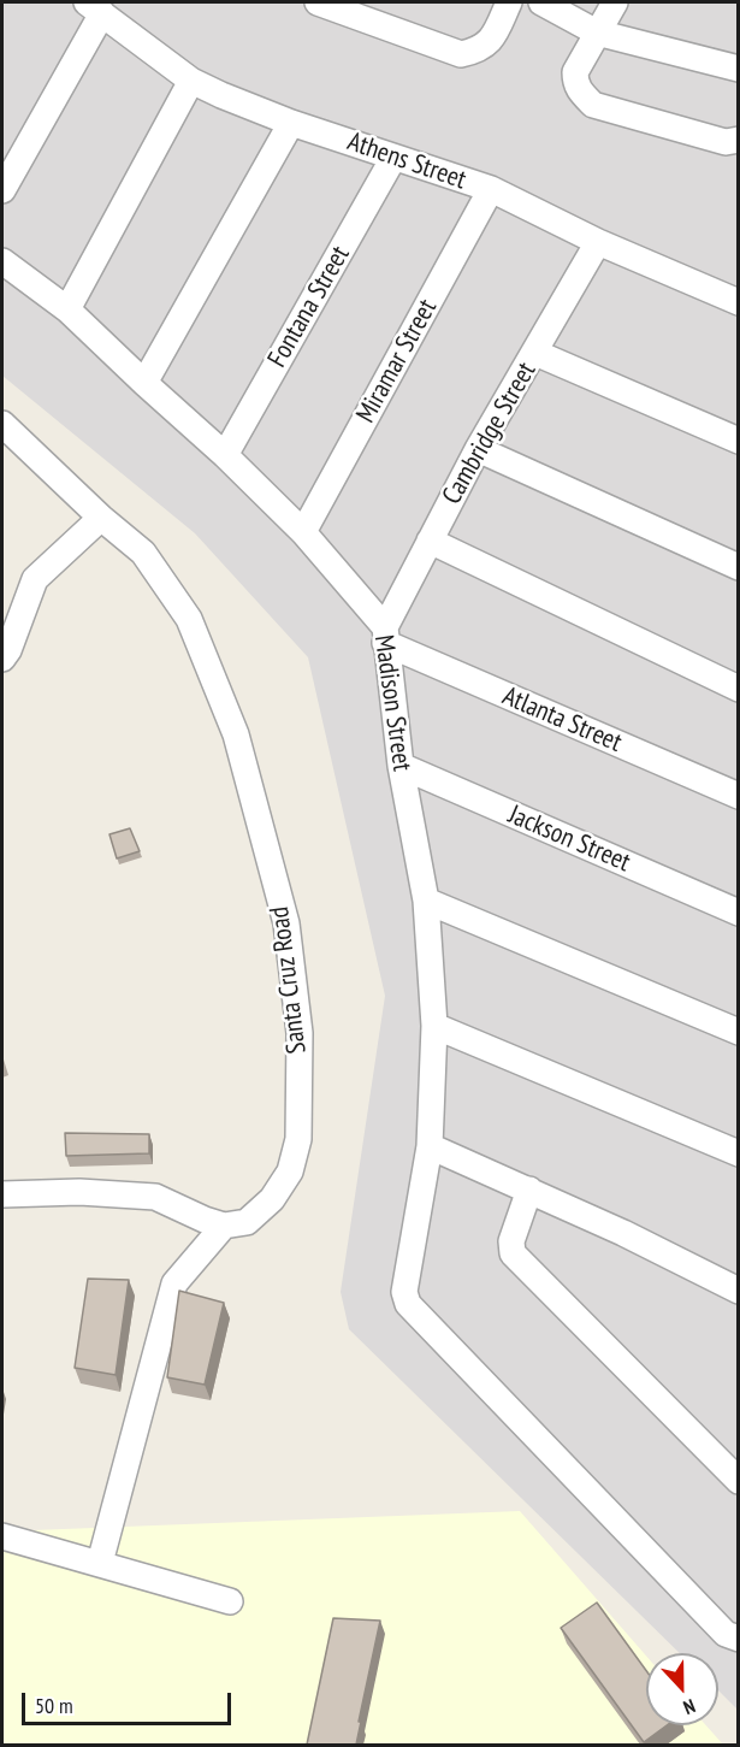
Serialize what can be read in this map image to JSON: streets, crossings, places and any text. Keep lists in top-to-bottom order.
{
  "streets": {
    "street": [
      "Athens Street",
      "Fontana Street",
      "Miramar Street",
      "Cambridge Street",
      "Madison Street",
      "Atlanta Street",
      "Jackson Street",
      "Santa Cruz Road"
    ]
  },
  "crossings": [
    ["Athens Street", "Fontana Street"],
    ["Athens Street", "Miramar Street"],
    ["Athens Street", "Cambridge Street"],
    ["Fontana Street", "Madison Street"],
    ["Miramar Street", "Madison Street"],
    ["Cambridge Street", "Madison Street"],
    ["Cambridge Street", "Atlanta Street"],
    ["Madison Street", "Atlanta Street"],
    ["Madison Street", "Jackson Street"]
  ],
  "scale_bar": "50 m",
  "north": "bottom"
}
